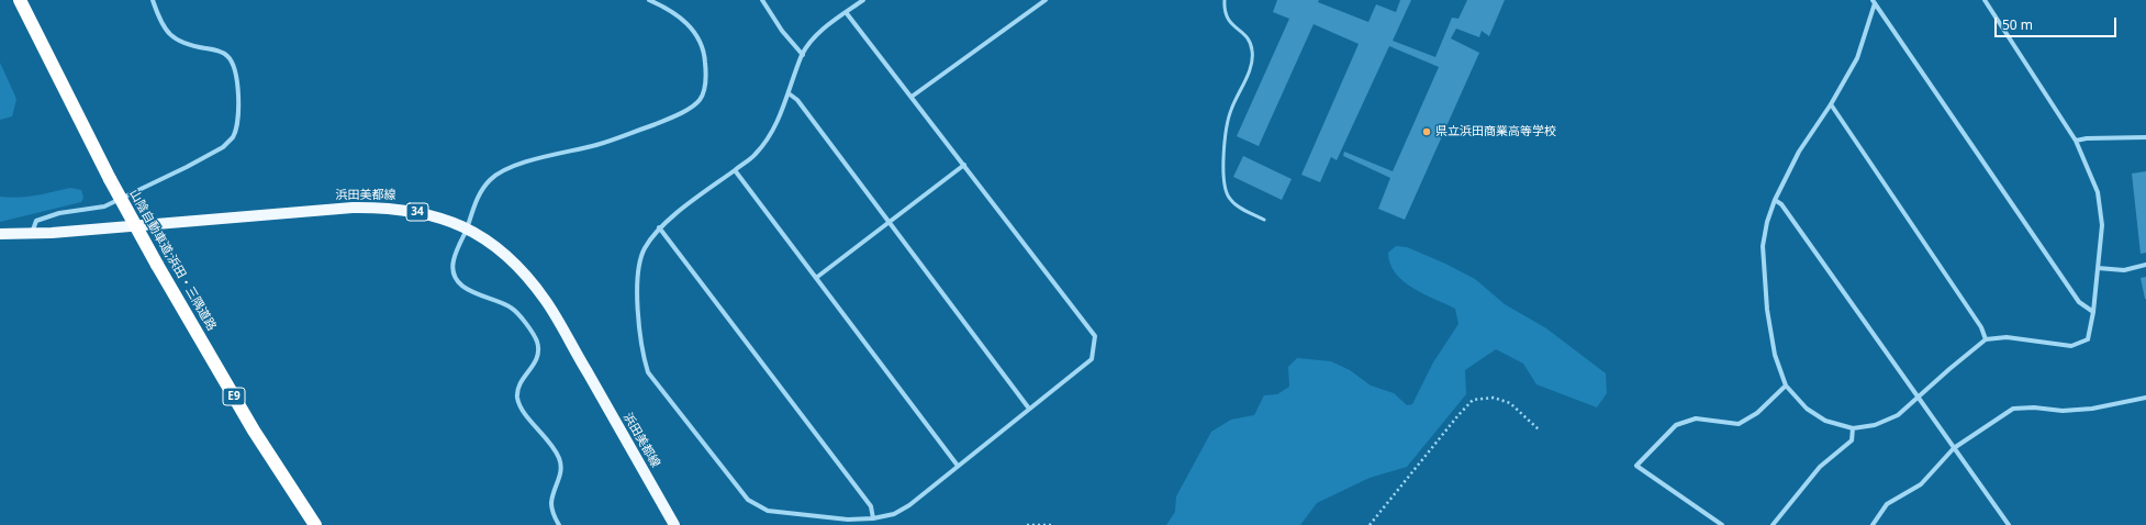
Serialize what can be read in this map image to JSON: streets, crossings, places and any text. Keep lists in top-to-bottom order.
{
  "streets": {
    "highway": ["山陰自動車道;浜田・三隅道路", "E9"],
    "main road": ["浜田美都線", "34"]
  },
  "places": ["県立浜田商業高等学校"],
  "scale_bar": "50 m"
}
